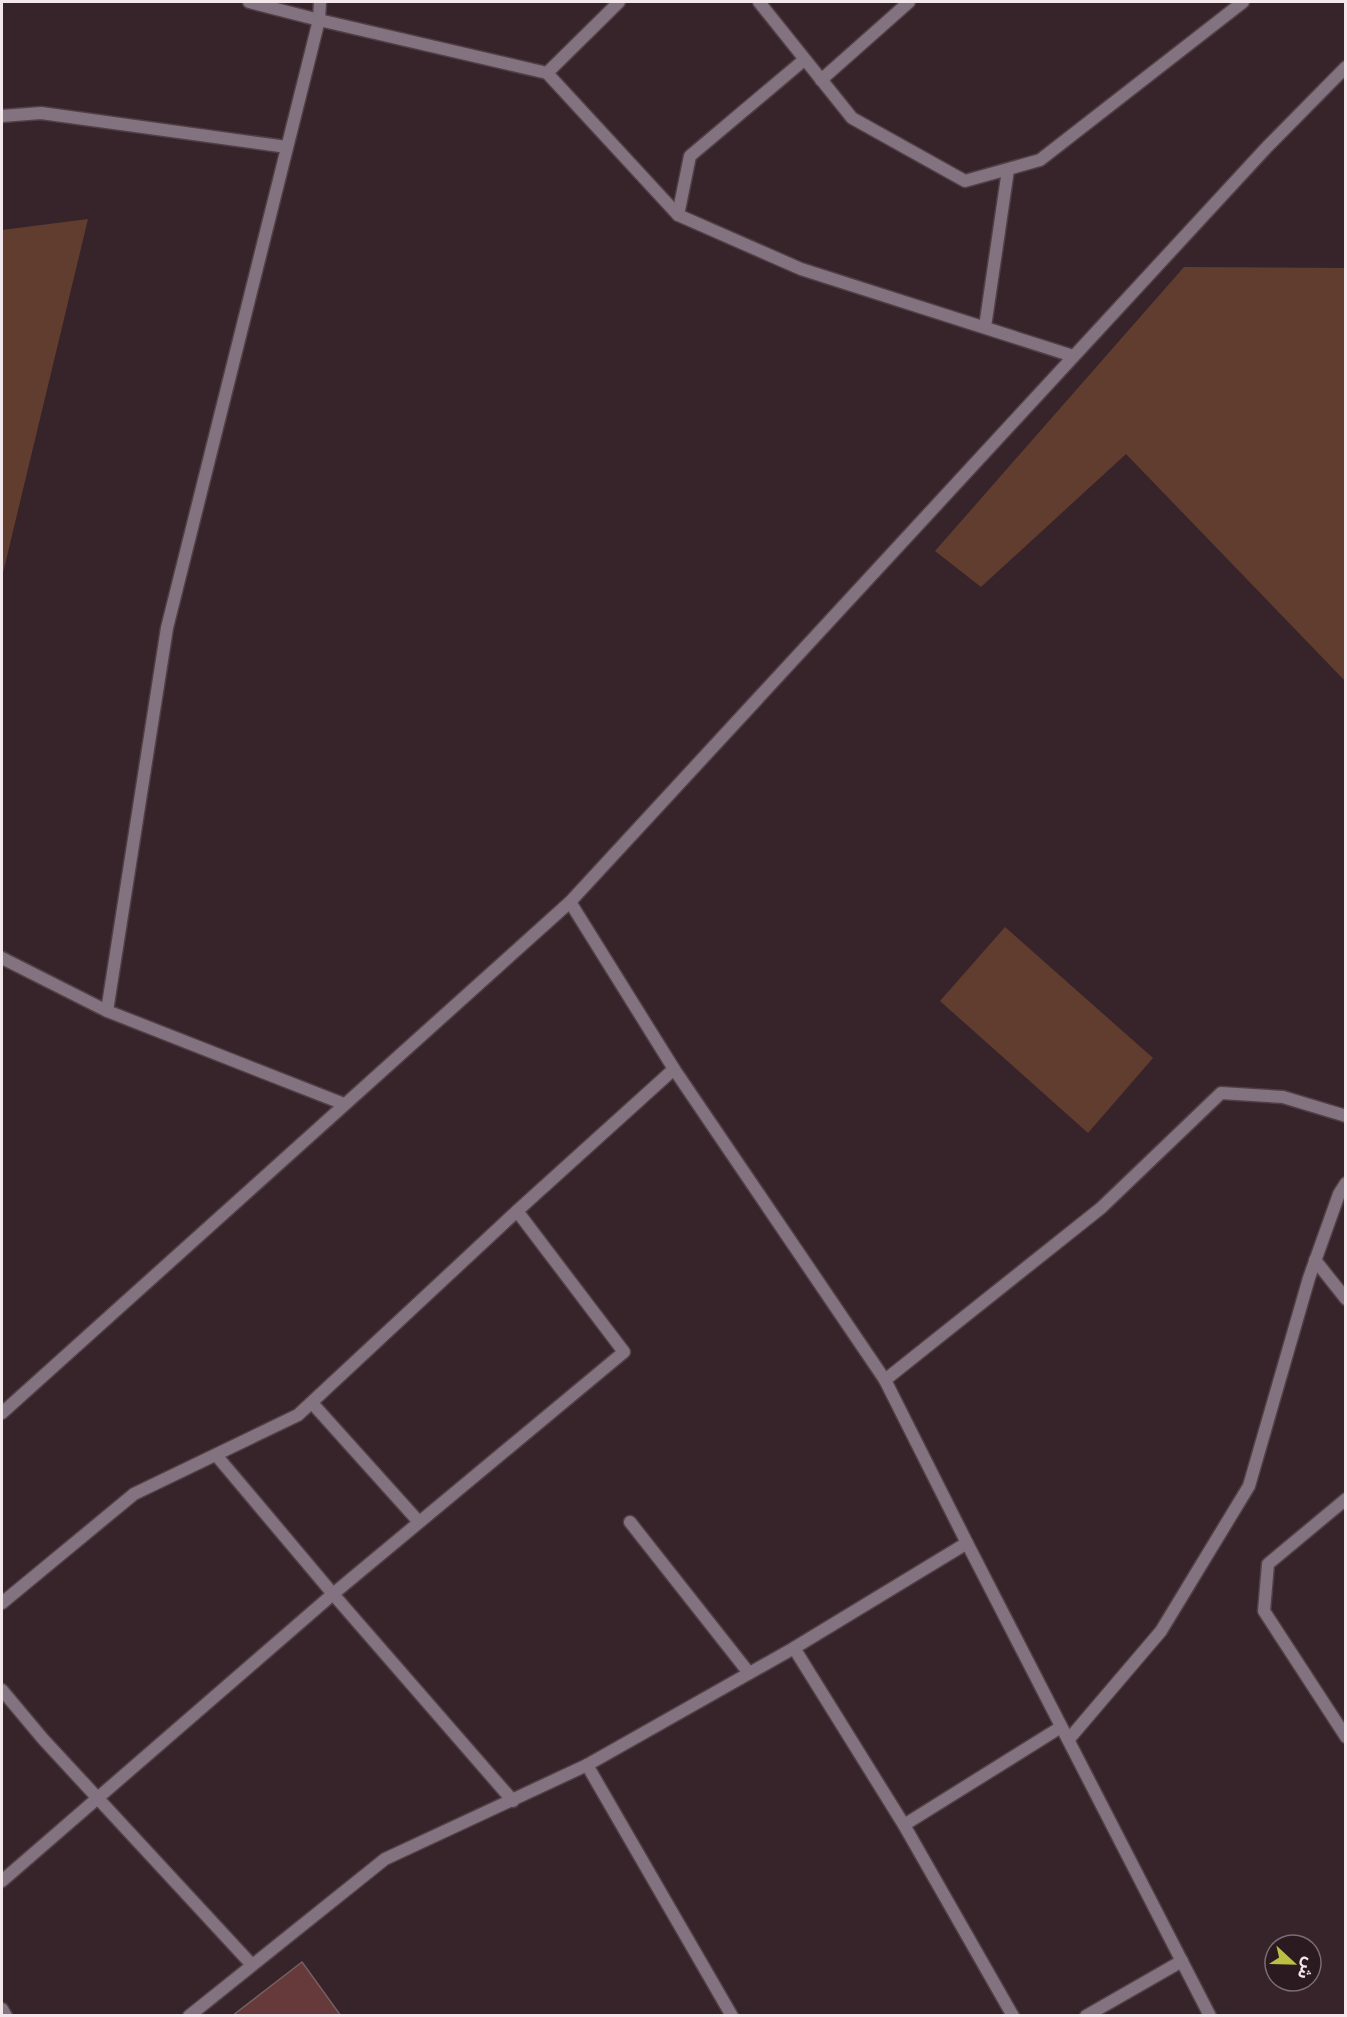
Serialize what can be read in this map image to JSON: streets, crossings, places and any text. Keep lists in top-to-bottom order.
{
  "north": "right"
}
